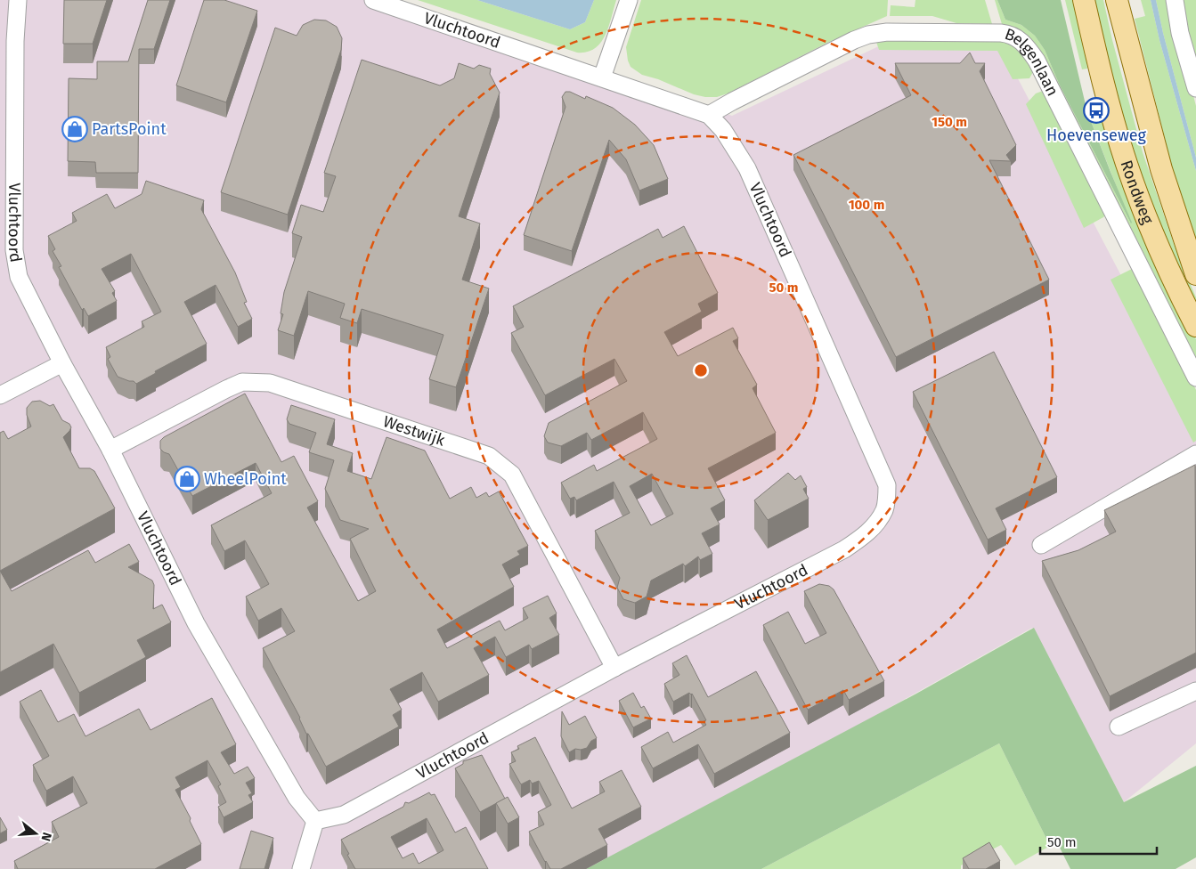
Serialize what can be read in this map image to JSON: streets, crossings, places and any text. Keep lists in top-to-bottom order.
{
  "streets": {
    "main road": ["Rondweg"],
    "street": ["Vluchtoord", "Belgenlaan", "Westwijk"]
  },
  "crossings": [
    ["Vluchtoord", "Belgenlaan"],
    ["Vluchtoord", "Westwijk"]
  ],
  "places": {
    "bus stop": ["Hoevenseweg"],
    "shop": ["PartsPoint", "WheelPoint"]
  },
  "scale_bar": "50 m",
  "north": "right",
  "rings": ["150 m", "100 m", "50 m"]
}
